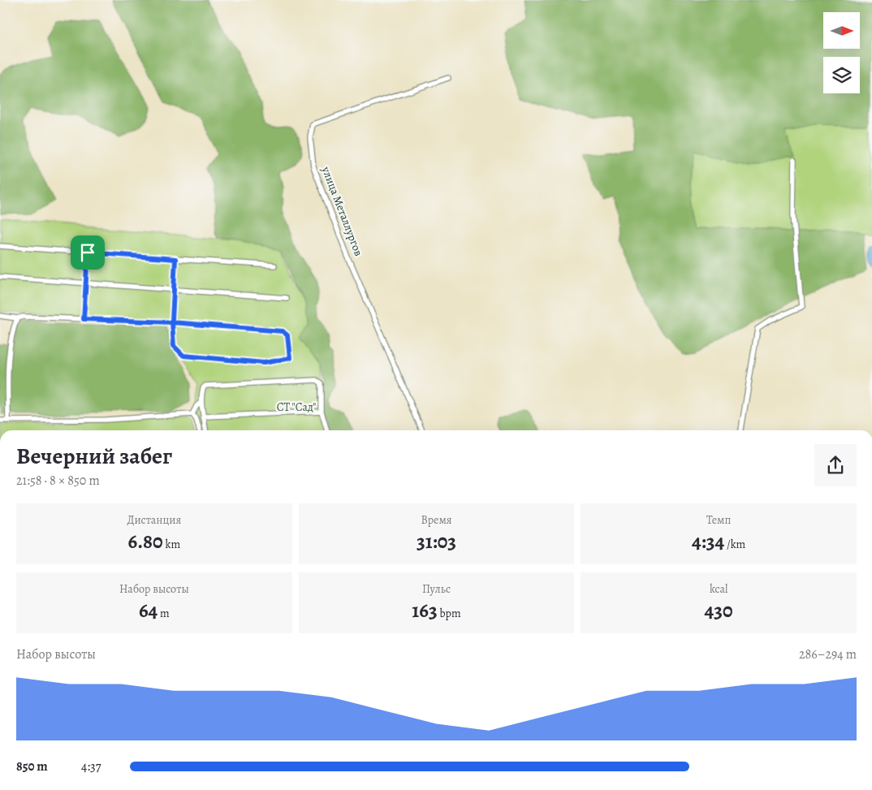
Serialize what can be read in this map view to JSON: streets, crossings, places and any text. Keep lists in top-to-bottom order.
{
  "streets": {
    "street": ["улица Металлургов"]
  },
  "parks": ["СТ \"Сад\""],
  "north": "right",
  "page": {
    "heading": ["Вечерний забег", "21:58 · 8 × 850 m"],
    "stats": [
      ["Дистанция", "6.80 km"],
      ["Время", "31:03"],
      ["Темп", "4:34 /km"],
      ["Набор высоты", "64 m"],
      ["Пульс", "163 bpm"],
      ["kcal", "430"]
    ],
    "chart": ["Набор высоты", "286–294 m"],
    "list": [
      {
        "name": "850 m",
        "note": "4:37"
      }
    ]
  }
}
